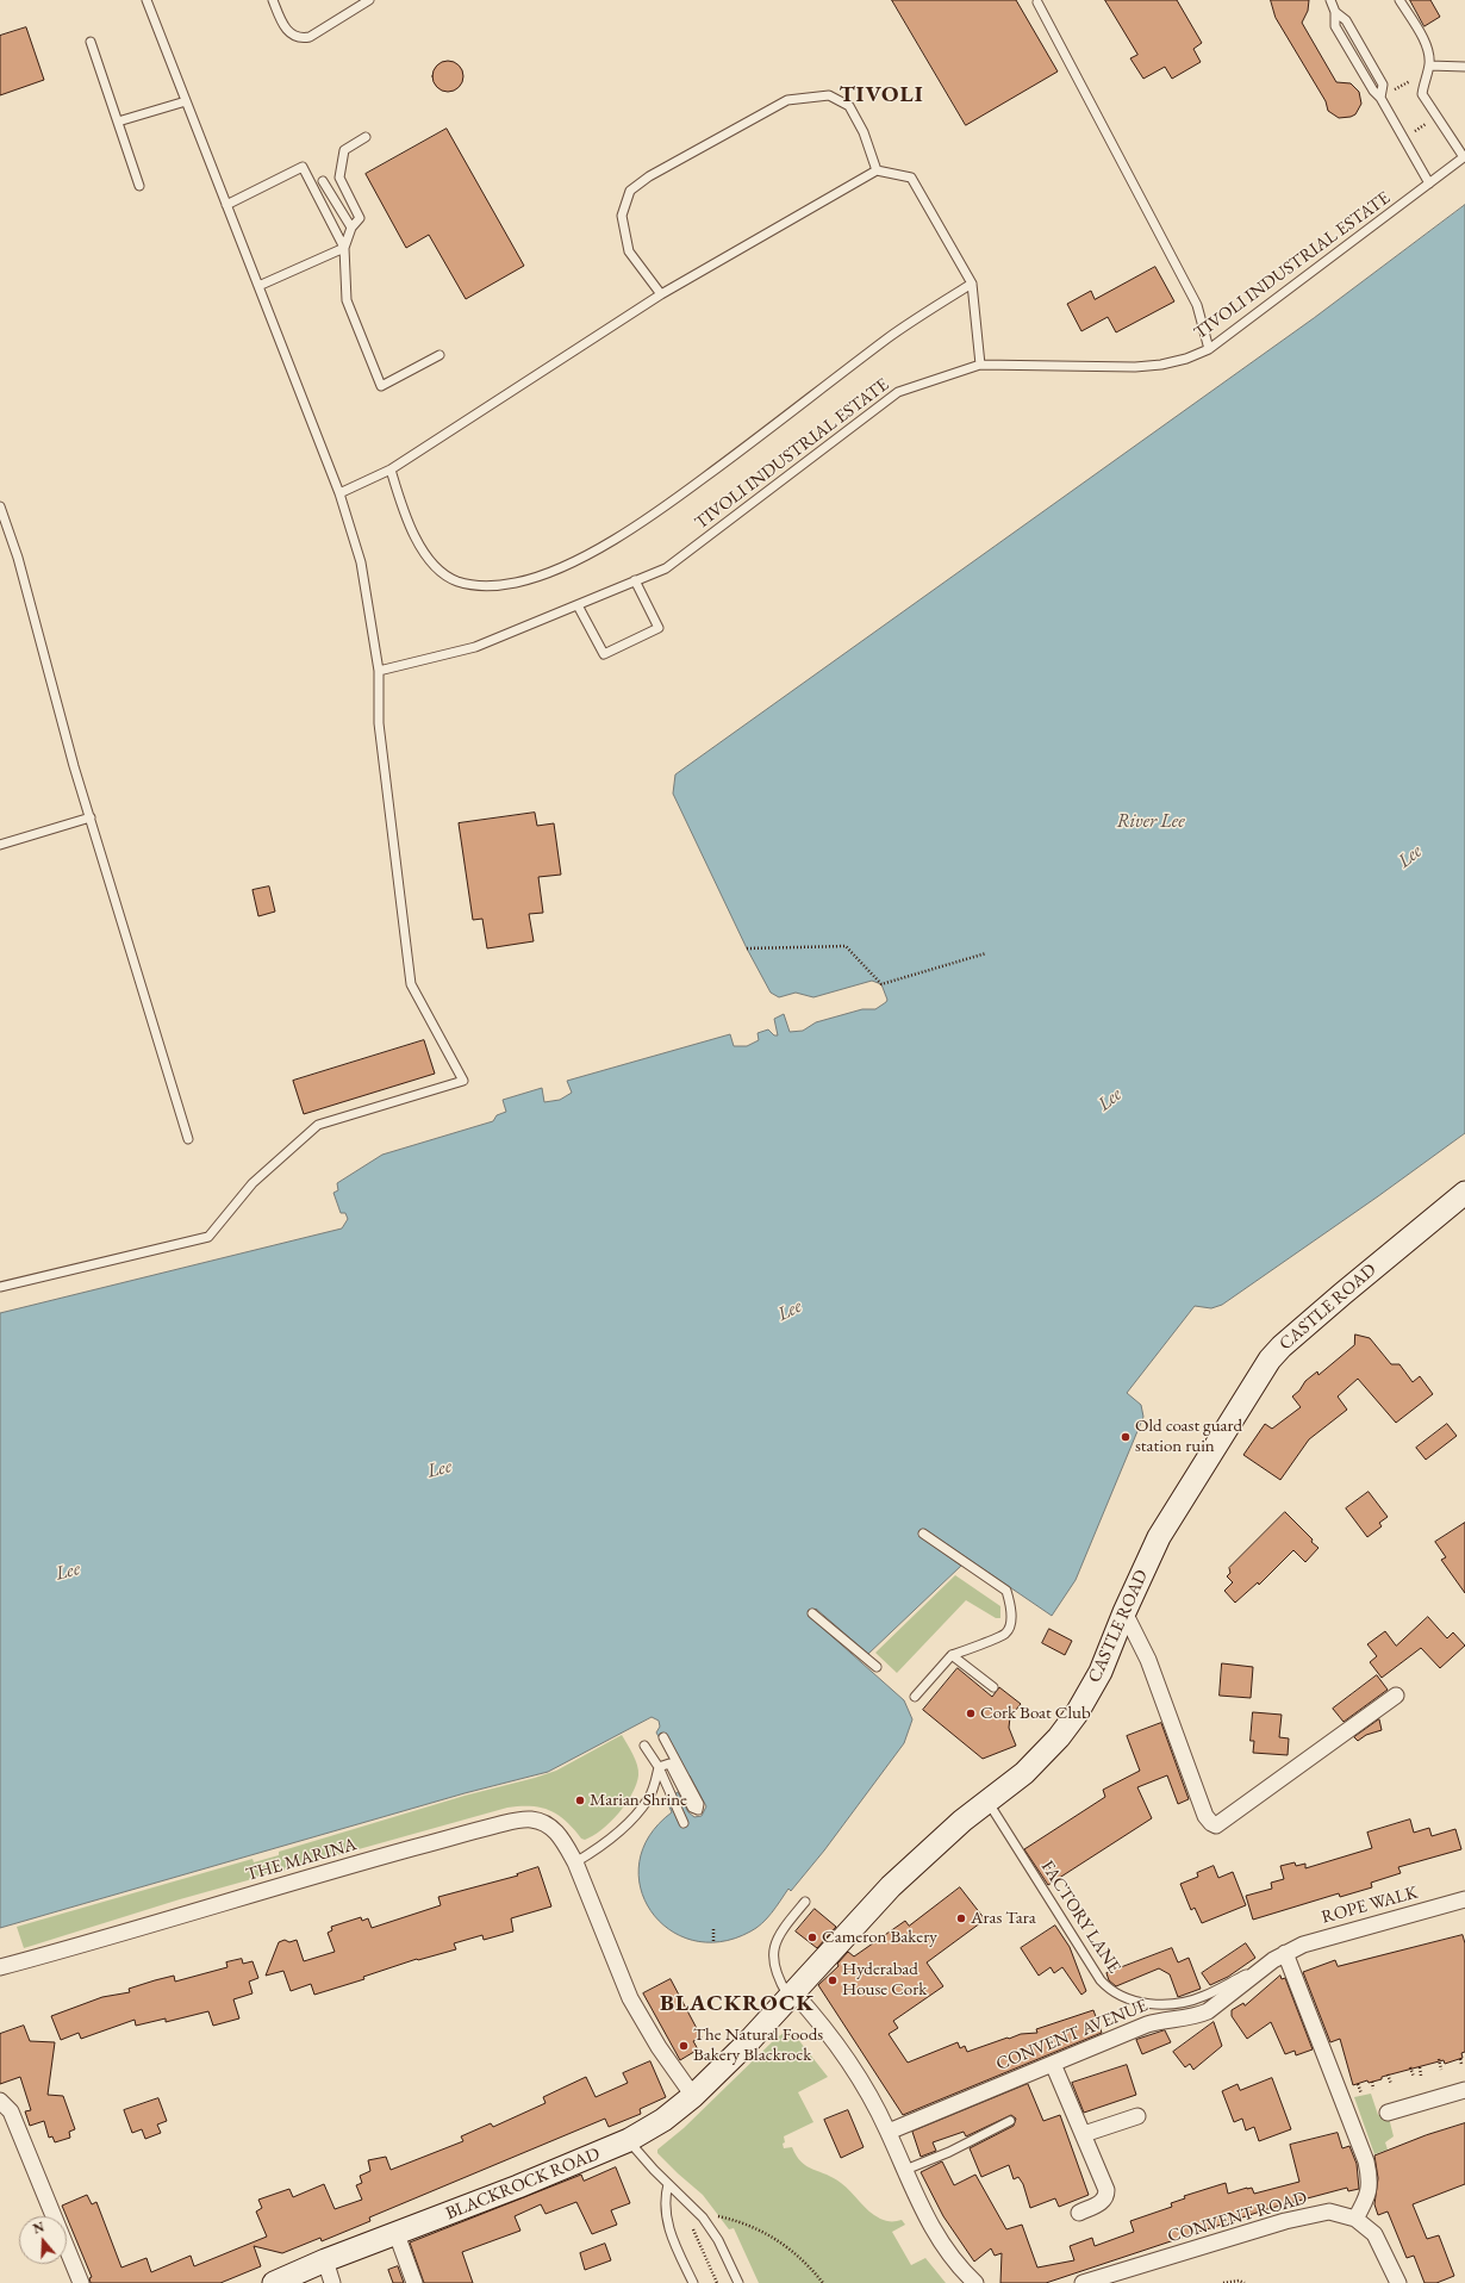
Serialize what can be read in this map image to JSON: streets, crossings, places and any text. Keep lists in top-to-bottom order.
{
  "streets": {
    "main road": ["CASTLE ROAD", "BLACKROCK ROAD"],
    "street": [
      "THE MARINA",
      "ROPE WALK",
      "CONVENT AVENUE",
      "CONVENT ROAD"
    ],
    "lane": ["TIVOLI INDUSTRIAL ESTATE", "FACTORY LANE"]
  },
  "crossings": [
    ["CASTLE ROAD", "FACTORY LANE"],
    ["CASTLE ROAD", "BLACKROCK ROAD"],
    ["THE MARINA", "BLACKROCK ROAD"],
    ["ROPE WALK", "CONVENT AVENUE"],
    ["FACTORY LANE", "CONVENT AVENUE"]
  ],
  "districts": ["TIVOLI", "BLACKROCK"],
  "water": ["River Lee", "Lee"],
  "places": [
    "Old coast guard station ruin",
    "Cork Boat Club",
    "Marian Shrine",
    "Aras Tara",
    "Cameron Bakery",
    "Hyderabad House Cork",
    "The Natural Foods Bakery Blackrock"
  ],
  "north": "top"
}
